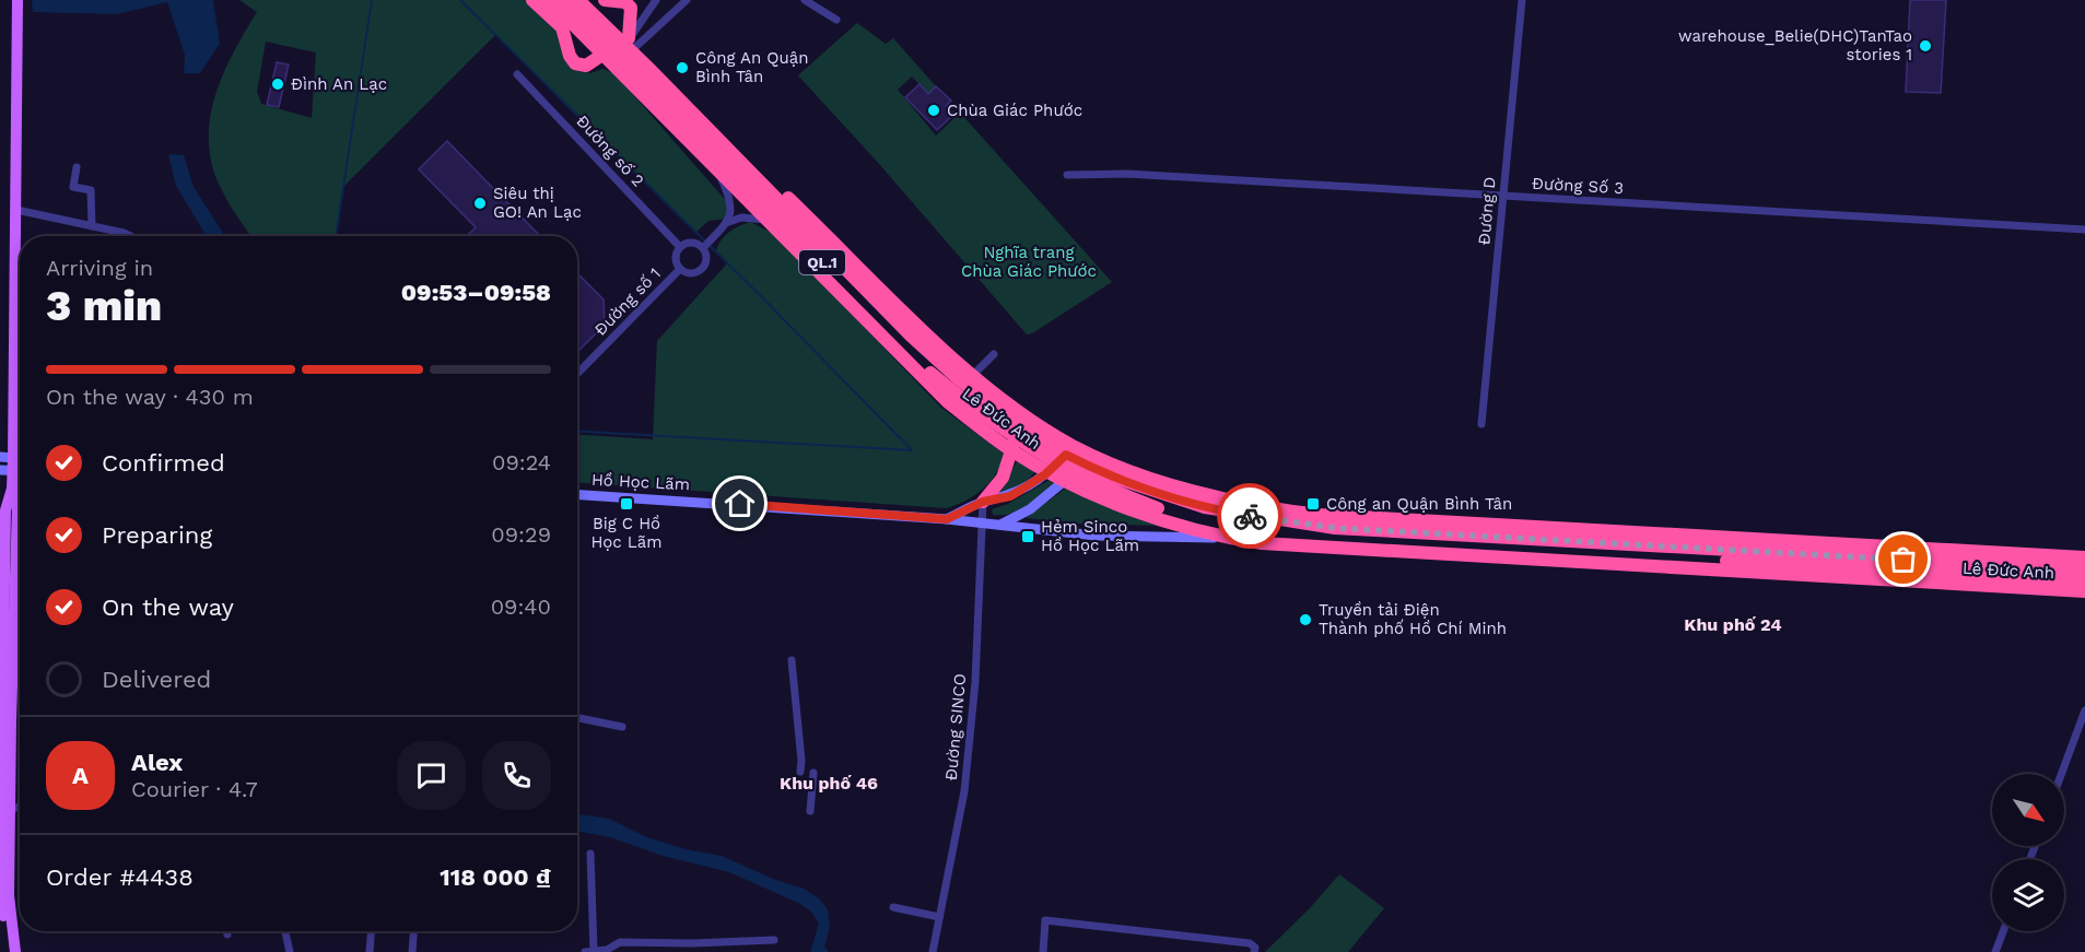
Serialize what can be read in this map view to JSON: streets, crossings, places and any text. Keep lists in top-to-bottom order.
{
  "streets": {
    "highway": ["QL.1", "Lê Đức Anh"],
    "main road": ["Hồ Học Lãm"],
    "street": [
      "Đường số 2",
      "Đường Số 3",
      "Đường D",
      "Đường số 1",
      "Đường SINCO"
    ]
  },
  "crossings": [
    ["Đường số 2", "Đường số 1"],
    ["Đường Số 3", "Đường D"],
    ["QL.1", "Lê Đức Anh"],
    ["Lê Đức Anh", "Hồ Học Lãm"],
    ["Hồ Học Lãm", "Đường SINCO"]
  ],
  "districts": ["Khu phố 24", "Khu phố 46"],
  "parks": ["Nghĩa trang Chùa Giác Phước"],
  "places": {
    "other": [
      "warehouse_Belie(DHC)TanTao stories 1",
      "Công An Quận Bình Tân",
      "Đình An Lạc",
      "Chùa Giác Phước",
      "Siêu thị GO! An Lạc",
      "Truyền tải Điện Thành phố Hồ Chí Minh"
    ],
    "transit": ["Big C Hồ Học Lãm", "Công an Quận Bình Tân", "Hẻm Sinco Hồ Học Lãm"]
  },
  "north": "bottom right",
  "page": {
    "heading": ["3 min", "Arriving in", "09:53–09:58"],
    "panel": [
      "Alex",
      "Courier · 4.7",
      "Order #4438",
      "118 000 ₫"
    ],
    "bar": "On the way · 430 m",
    "list": [
      ["Confirmed", "09:24"],
      ["Preparing", "09:29"],
      ["On the way", "09:40"],
      "Delivered"
    ],
    "round": "A"
  }
}
